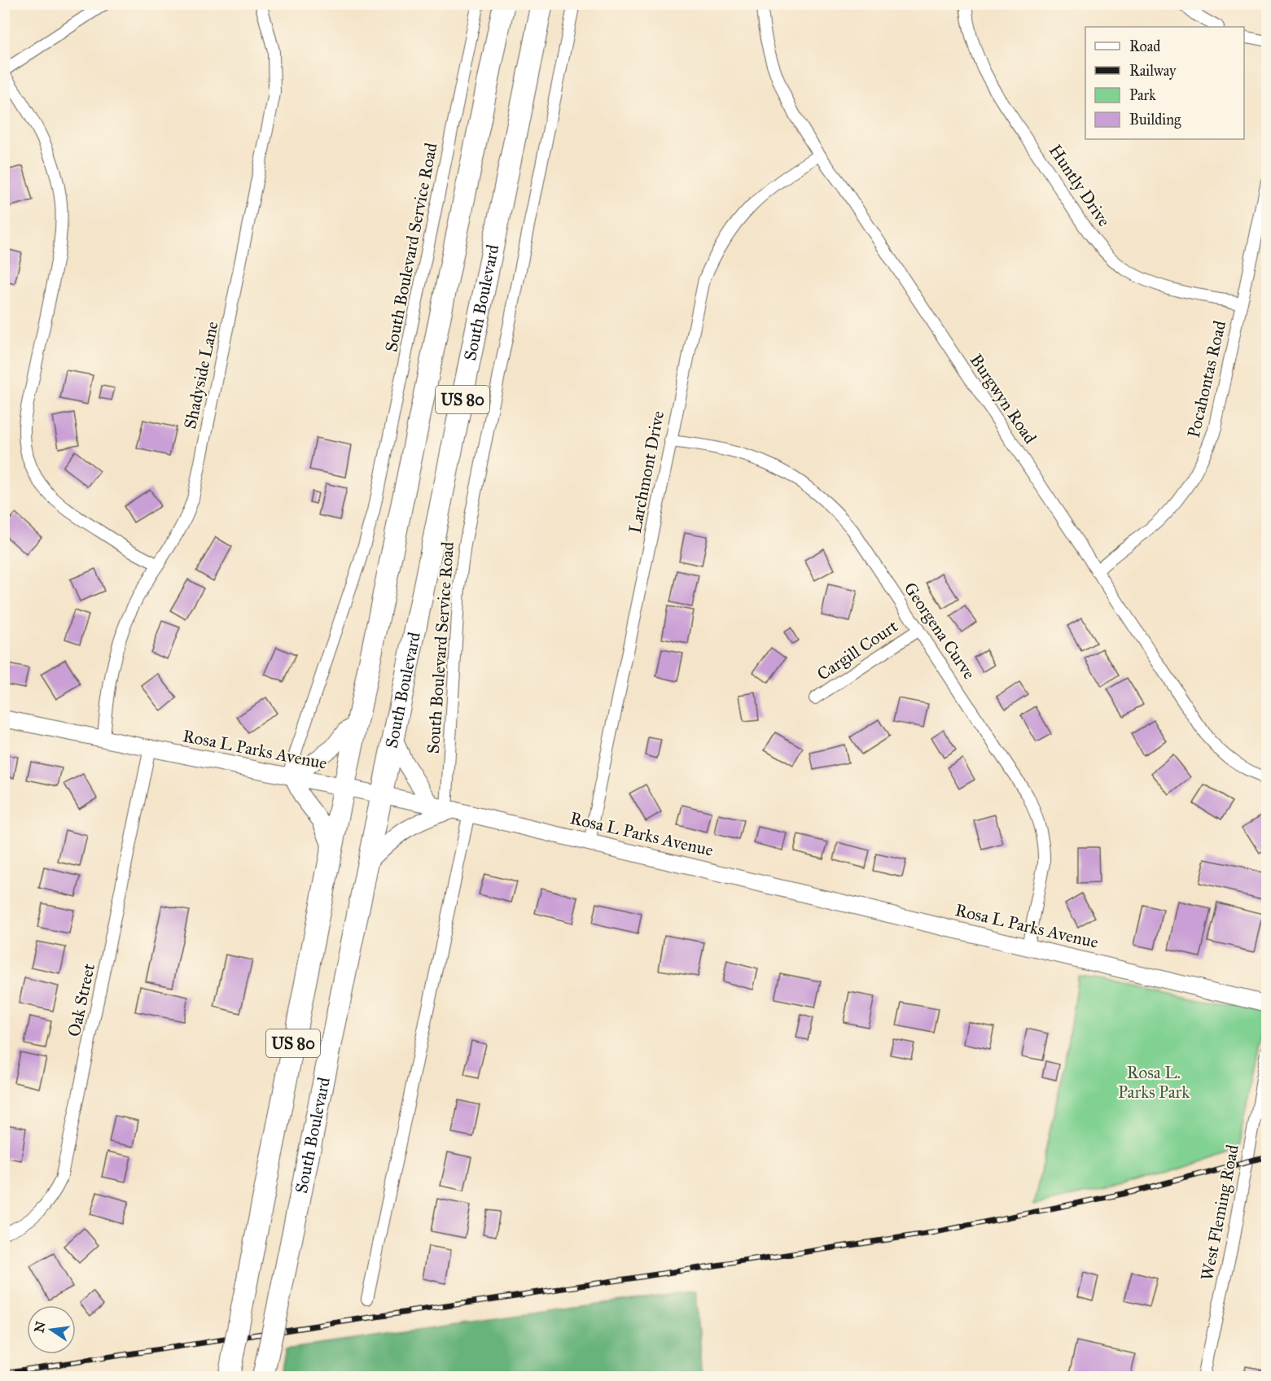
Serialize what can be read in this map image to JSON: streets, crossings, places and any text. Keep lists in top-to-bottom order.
{
  "streets": {
    "highway": ["South Boulevard", "US 80"],
    "street": [
      "Huntly Drive",
      "South Boulevard Service Road",
      "Shadyside Lane",
      "Pocahontas Road",
      "Burgwyn Road",
      "Larchmont Drive",
      "Georgena Curve",
      "Cargill Court",
      "Rosa L Parks Avenue",
      "Oak Street",
      "West Fleming Road"
    ]
  },
  "crossings": [
    ["Huntly Drive", "Pocahontas Road"],
    ["South Boulevard Service Road", "Rosa L Parks Avenue"],
    ["South Boulevard", "Rosa L Parks Avenue"],
    ["Shadyside Lane", "Rosa L Parks Avenue"],
    ["Pocahontas Road", "Burgwyn Road"],
    ["Burgwyn Road", "Larchmont Drive"],
    ["Larchmont Drive", "Georgena Curve"],
    ["Larchmont Drive", "Rosa L Parks Avenue"],
    ["Georgena Curve", "Cargill Court"],
    ["Georgena Curve", "Rosa L Parks Avenue"],
    ["Rosa L Parks Avenue", "Oak Street"]
  ],
  "parks": ["Rosa L. Parks Park"],
  "legend": [
    "Road",
    "Railway",
    "Park",
    "Building"
  ],
  "north": "left"
}
